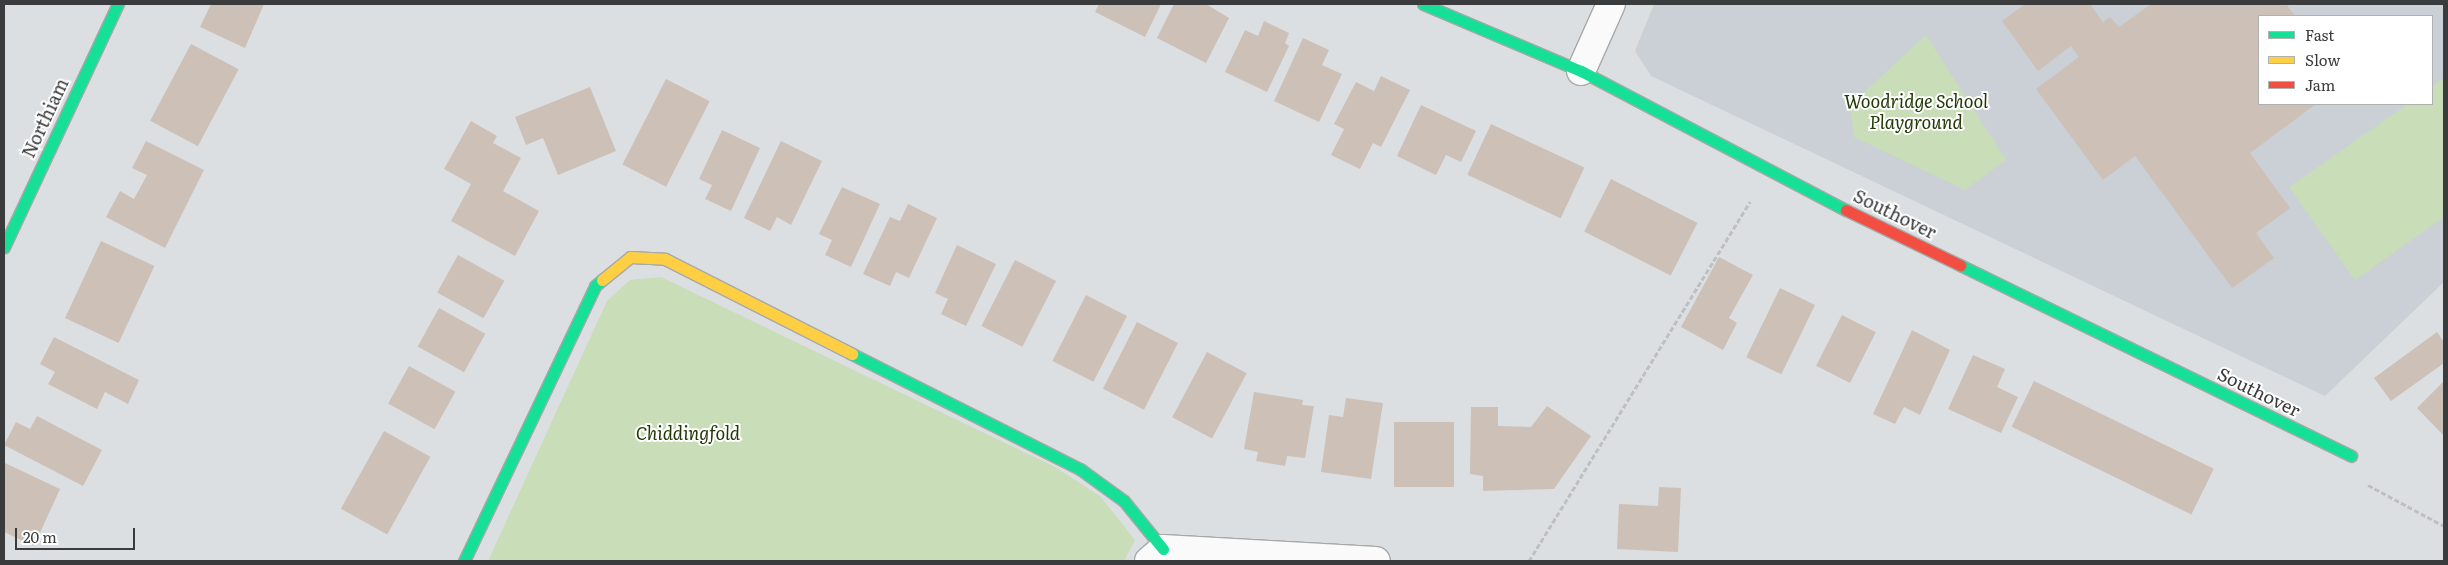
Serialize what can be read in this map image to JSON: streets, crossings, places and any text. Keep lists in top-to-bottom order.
{
  "streets": {
    "street": ["Northiam", "Southover"]
  },
  "parks": ["Woodridge School Playground", "Chiddingfold"],
  "legend": ["Fast", "Slow", "Jam"],
  "scale_bar": "20 m"
}
